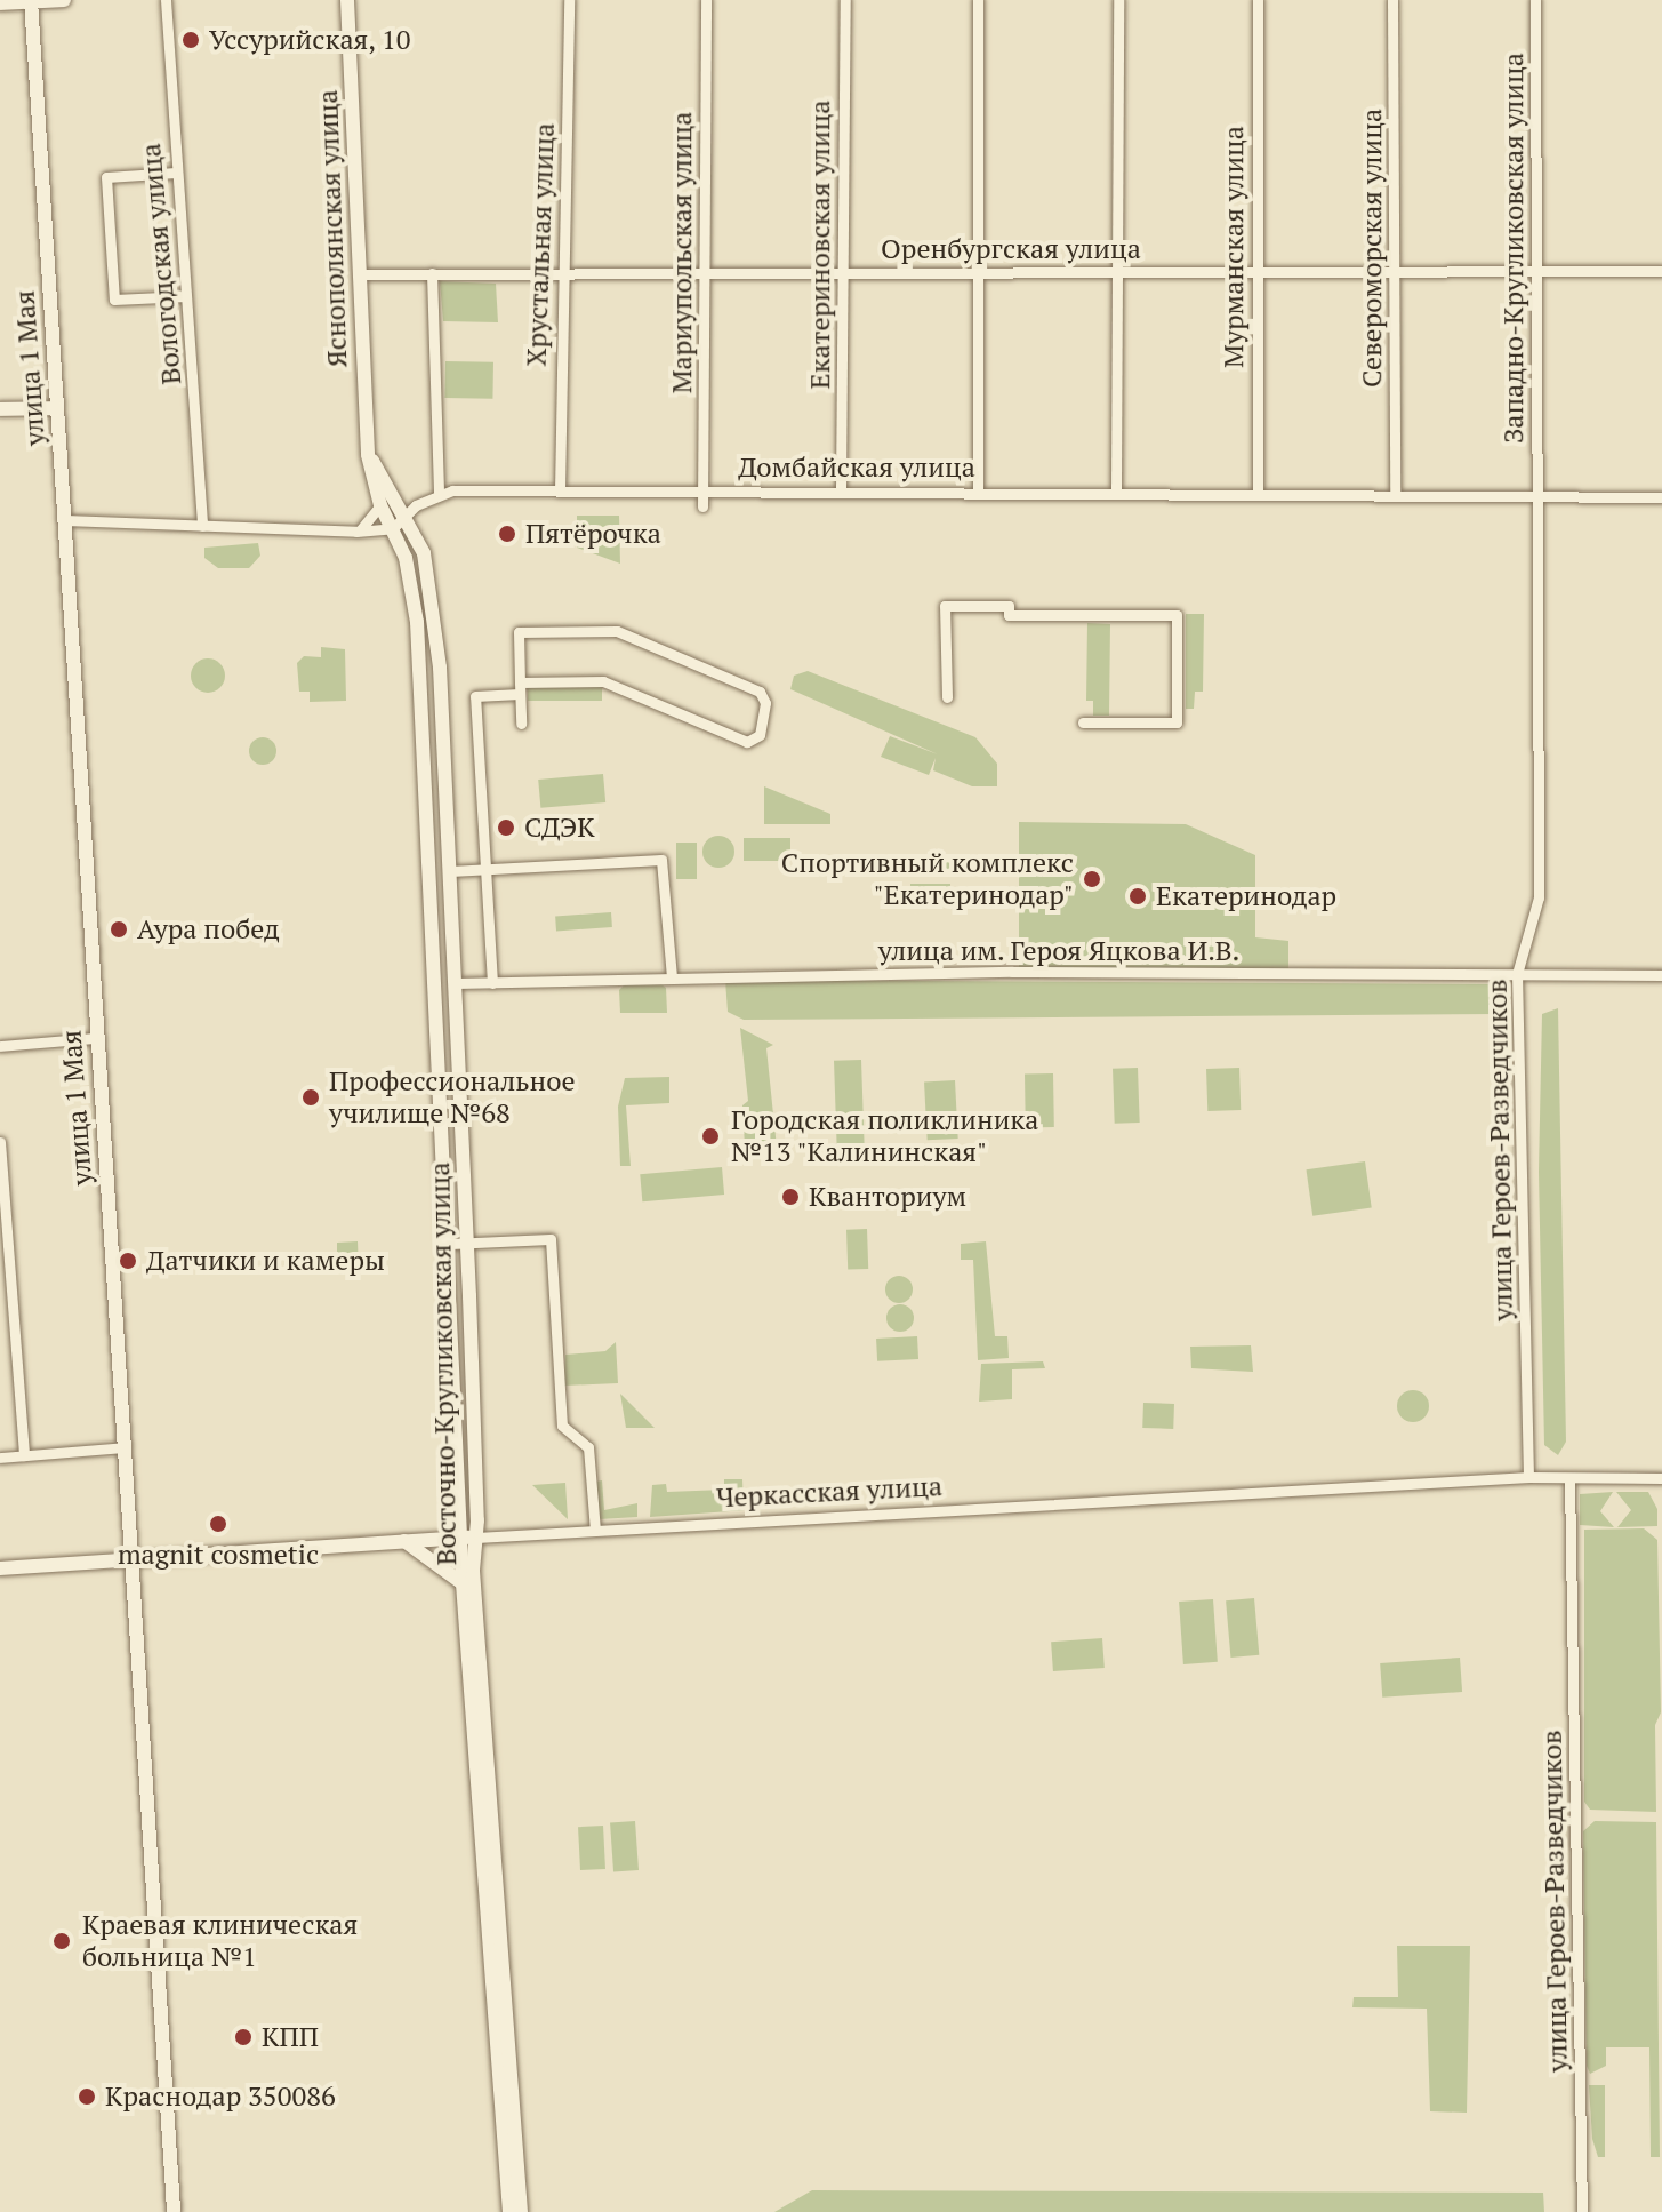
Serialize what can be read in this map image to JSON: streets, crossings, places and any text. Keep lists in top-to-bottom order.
{
  "streets": {
    "street": [
      "Яснополянская улица",
      "Хрустальная улица",
      "Екатериновская улица",
      "Мурманская улица",
      "Североморская улица",
      "Западно-Кругликовская улица",
      "Оренбургская улица",
      "Мариупольская улица",
      "Вологодская улица",
      "улица 1 Мая",
      "Домбайская улица",
      "улица им. Героя Яцкова И.В.",
      "улица Героев-Разведчиков",
      "Восточно-Кругликовская улица",
      "Черкасская улица"
    ]
  },
  "crossings": [
    ["Яснополянская улица", "Оренбургская улица"],
    ["Яснополянская улица", "Восточно-Кругликовская улица"],
    ["Хрустальная улица", "Оренбургская улица"],
    ["Хрустальная улица", "Домбайская улица"],
    ["Екатериновская улица", "Оренбургская улица"],
    ["Екатериновская улица", "Домбайская улица"],
    ["Мурманская улица", "Оренбургская улица"],
    ["Мурманская улица", "Домбайская улица"],
    ["Североморская улица", "Оренбургская улица"],
    ["Североморская улица", "Домбайская улица"],
    ["Западно-Кругликовская улица", "Оренбургская улица"],
    ["Западно-Кругликовская улица", "Домбайская улица"],
    ["Западно-Кругликовская улица", "улица Героев-Разведчиков"],
    ["Оренбургская улица", "Мариупольская улица"],
    ["Мариупольская улица", "Домбайская улица"],
    ["улица 1 Мая", "Черкасская улица"],
    ["Домбайская улица", "улица Героев-Разведчиков"],
    ["улица им. Героя Яцкова И.В.", "улица Героев-Разведчиков"],
    ["улица им. Героя Яцкова И.В.", "Восточно-Кругликовская улица"],
    ["улица Героев-Разведчиков", "Черкасская улица"],
    ["Восточно-Кругликовская улица", "Черкасская улица"]
  ],
  "places": [
    "Уссурийская, 10",
    "Пятёрочка",
    "СДЭК",
    "Спортивный комплекс \"Екатеринодар\"",
    "Екатеринодар",
    "Аура побед",
    "Профессиональное училище №68",
    "Городская поликлиника №13 \"Калининская\"",
    "Кванториум",
    "Датчики и камеры",
    "magnit cosmetic",
    "Краевая клиническая больница №1",
    "КПП",
    "Краснодар 350086"
  ]
}
